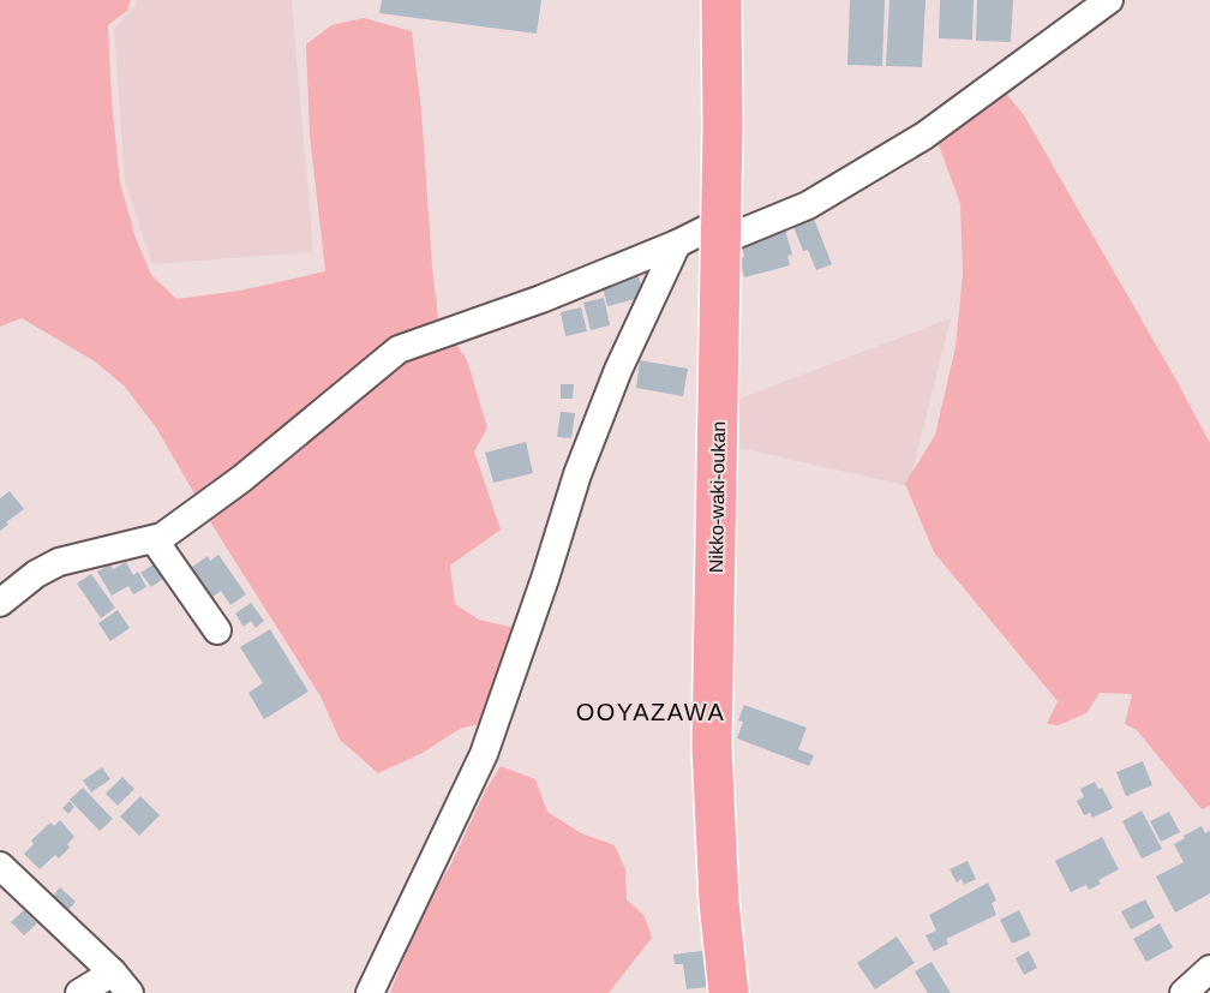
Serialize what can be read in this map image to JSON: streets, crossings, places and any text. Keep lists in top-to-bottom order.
{
  "streets": {
    "highway": ["Nikko-waki-oukan"]
  },
  "districts": ["OOYAZAWA"]
}
